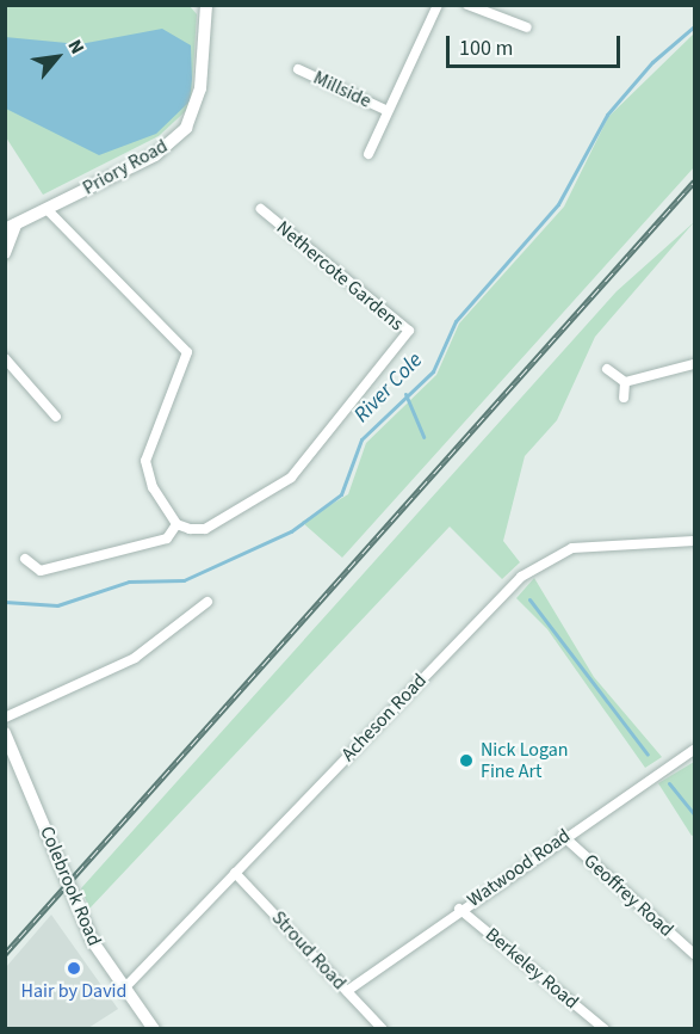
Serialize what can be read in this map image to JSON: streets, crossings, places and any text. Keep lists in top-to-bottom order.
{
  "streets": {
    "street": [
      "Millside",
      "Priory Road",
      "Nethercote Gardens",
      "Acheson Road",
      "Watwood Road",
      "Colebrook Road",
      "Geoffrey Road",
      "Stroud Road",
      "Berkeley Road"
    ]
  },
  "crossings": [
    ["Acheson Road", "Colebrook Road"],
    ["Acheson Road", "Stroud Road"],
    ["Watwood Road", "Geoffrey Road"],
    ["Watwood Road", "Stroud Road"],
    ["Watwood Road", "Berkeley Road"]
  ],
  "water": ["River Cole"],
  "places": ["Nick Logan Fine Art", "Hair by David"],
  "scale_bar": "100 m",
  "north": "top right"
}
